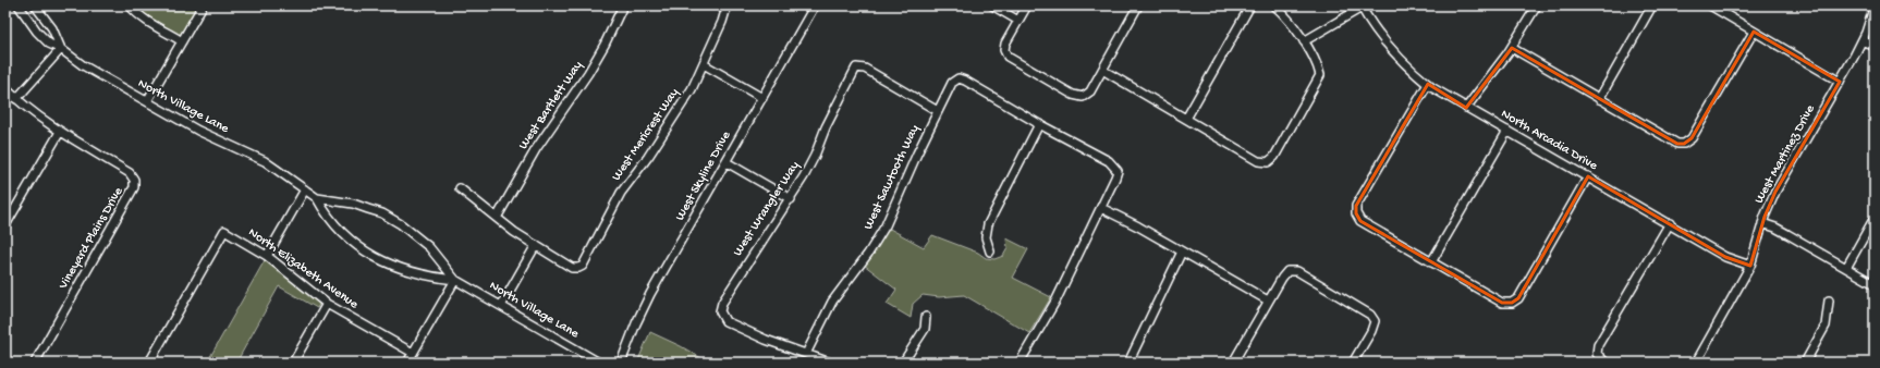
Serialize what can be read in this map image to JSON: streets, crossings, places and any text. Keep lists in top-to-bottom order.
{
  "streets": {
    "street": [
      "West Bartlett Way",
      "North Village Lane",
      "West Mericrest Way",
      "North Arcadia Drive",
      "West Martinez Drive",
      "West Skyline Drive",
      "West Sawtooth Way",
      "West Wrangler Way",
      "Vineyard Plains Drive",
      "North Elizabeth Avenue"
    ]
  },
  "crossings": [
    ["North Arcadia Drive", "West Martinez Drive"],
    ["West Sawtooth Way", "West Wrangler Way"]
  ]
}
